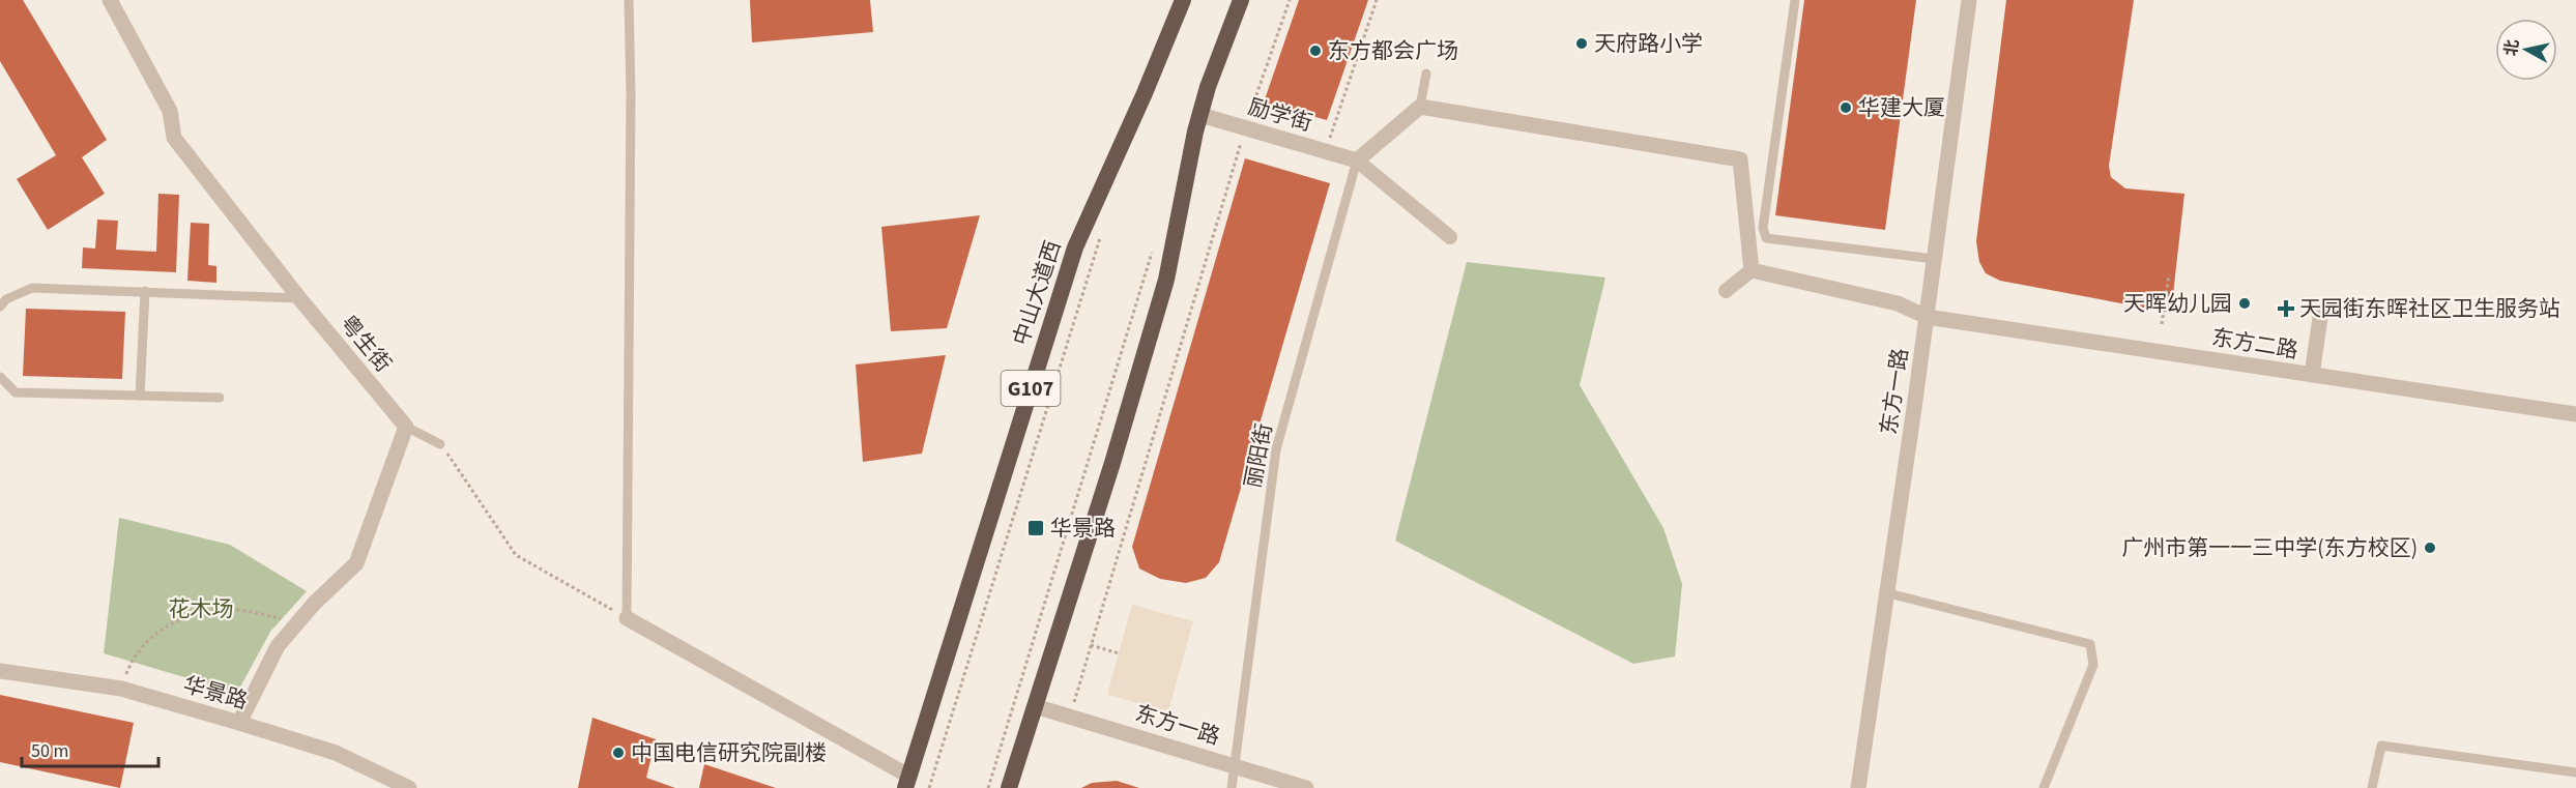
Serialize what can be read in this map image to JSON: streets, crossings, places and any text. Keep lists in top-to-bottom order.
{
  "streets": {
    "highway": ["中山大道西", "G107"],
    "street": [
      "励学街",
      "粤生街",
      "东方二路",
      "东方一路",
      "华景路"
    ],
    "lane": ["丽阳街"]
  },
  "crossings": [
    ["励学街", "丽阳街"],
    ["东方二路", "东方一路"],
    ["东方一路", "丽阳街"]
  ],
  "parks": ["花木场"],
  "places": {
    "other": [
      "天府路小学",
      "东方都会广场",
      "华建大厦",
      "天晖幼儿园",
      "广州市第一一三中学(东方校区)",
      "中国电信研究院副楼"
    ],
    "health": ["天园街东晖社区卫生服务站"],
    "transit": ["华景路"]
  },
  "scale_bar": "50 m",
  "north": "left"
}
